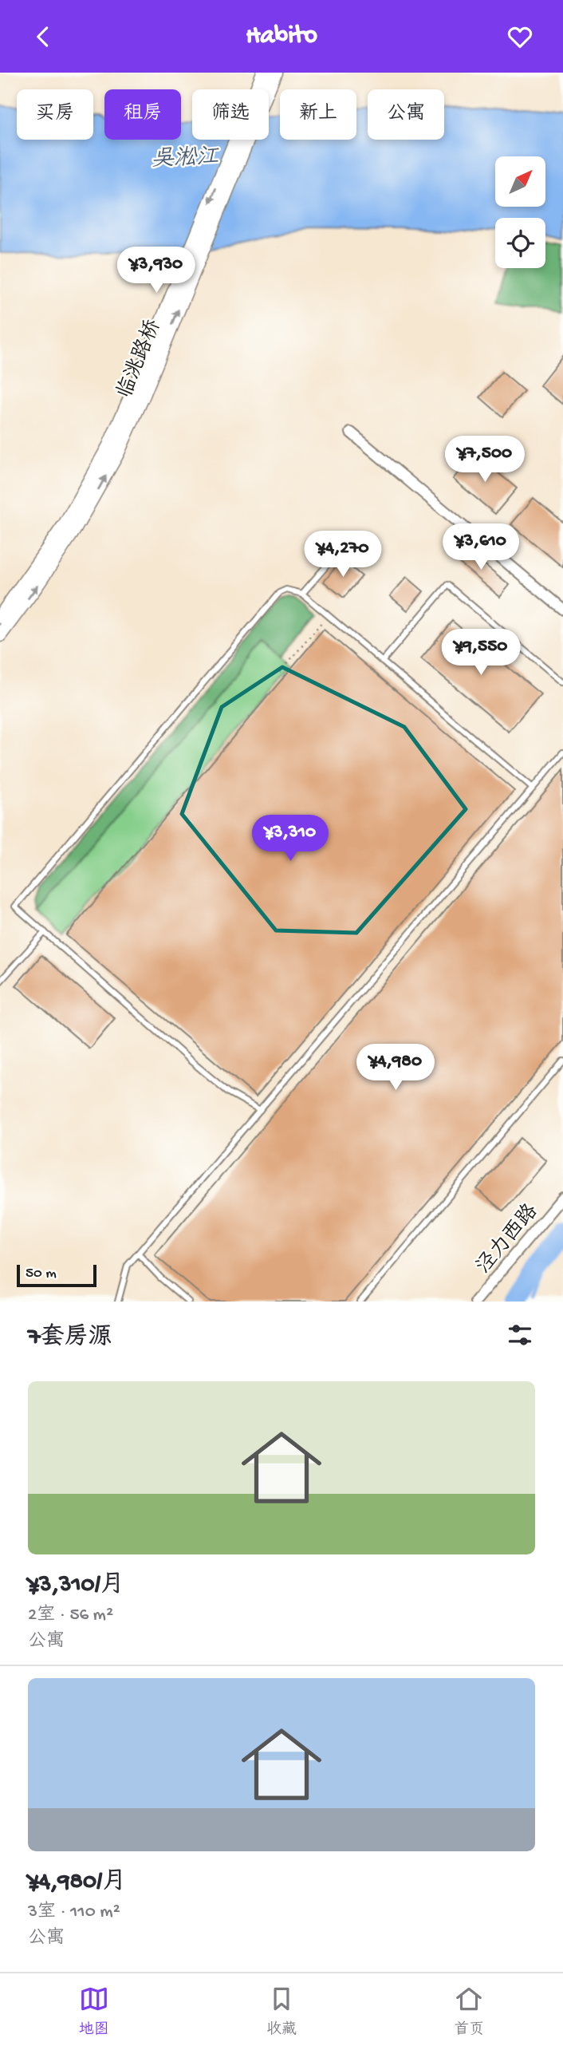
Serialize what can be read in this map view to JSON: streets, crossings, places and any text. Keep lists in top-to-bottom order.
{
  "streets": {
    "main road": ["临洮路桥"],
    "street": ["泾力西路"]
  },
  "water": ["吴淞江"],
  "scale_bar": "50 m",
  "north": "top right",
  "page": {
    "header": "Habito",
    "chip": [
      "买房",
      "租房",
      "筛选",
      "新上",
      "公寓"
    ],
    "price": [
      "¥3,930",
      "¥7,500",
      "¥3,610",
      "¥4,270",
      "¥9,550",
      "¥3,310",
      "¥4,980"
    ],
    "scale": "50 m",
    "heading": "7套房源",
    "list": [
      {
        "name": "¥3,310/月",
        "note": "2室 · 56 m² · 公寓"
      },
      {
        "name": "¥4,980/月",
        "note": "3室 · 110 m² · 公寓"
      }
    ],
    "tabs": ["地图", "收藏", "首页"]
  }
}
